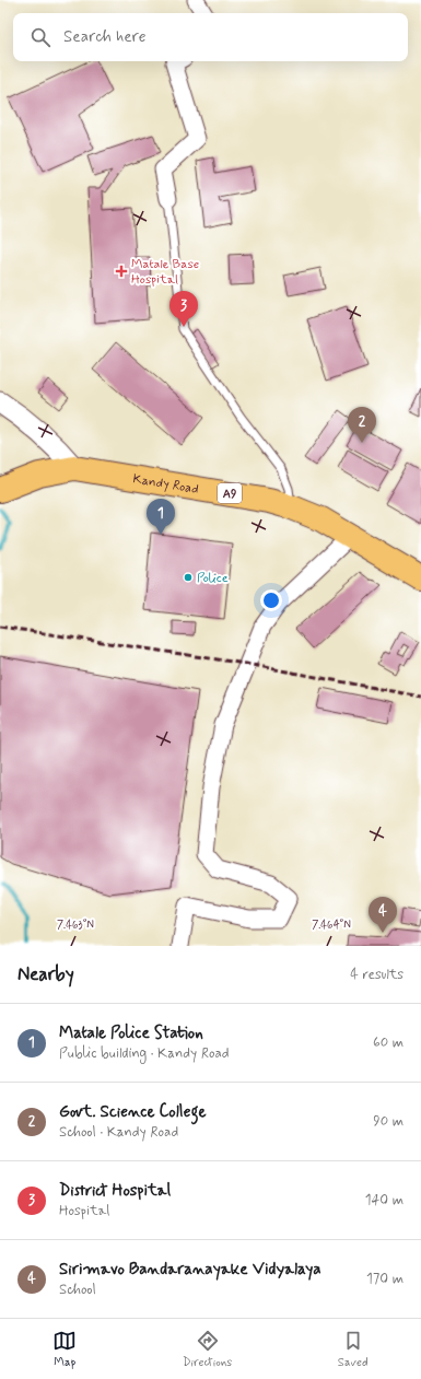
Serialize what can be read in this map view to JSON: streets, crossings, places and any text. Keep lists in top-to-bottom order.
{
  "streets": {
    "highway": ["Kandy Road", "A9"]
  },
  "places": {
    "health": ["Matale Base Hospital"],
    "other": ["Police"]
  },
  "page": {
    "search": "Search here",
    "pins": [
      "3",
      "2",
      "1",
      "4"
    ],
    "heading": ["Nearby", "4 results"],
    "list": [
      {
        "mark": "1",
        "name": "Matale Police Station",
        "note": "Public building · Kandy Road",
        "value": "60 m"
      },
      {
        "mark": "2",
        "name": "Govt. Science College",
        "note": "School · Kandy Road",
        "value": "90 m"
      },
      {
        "mark": "3",
        "name": "District Hospital",
        "note": "Hospital",
        "value": "140 m"
      },
      {
        "mark": "4",
        "name": "Sirimavo Bandaranayake Vidyalaya",
        "note": "School",
        "value": "170 m"
      }
    ],
    "nav": ["Map", "Directions", "Saved"]
  },
  "coordinates": ["7.463°N", "7.464°N"]
}
